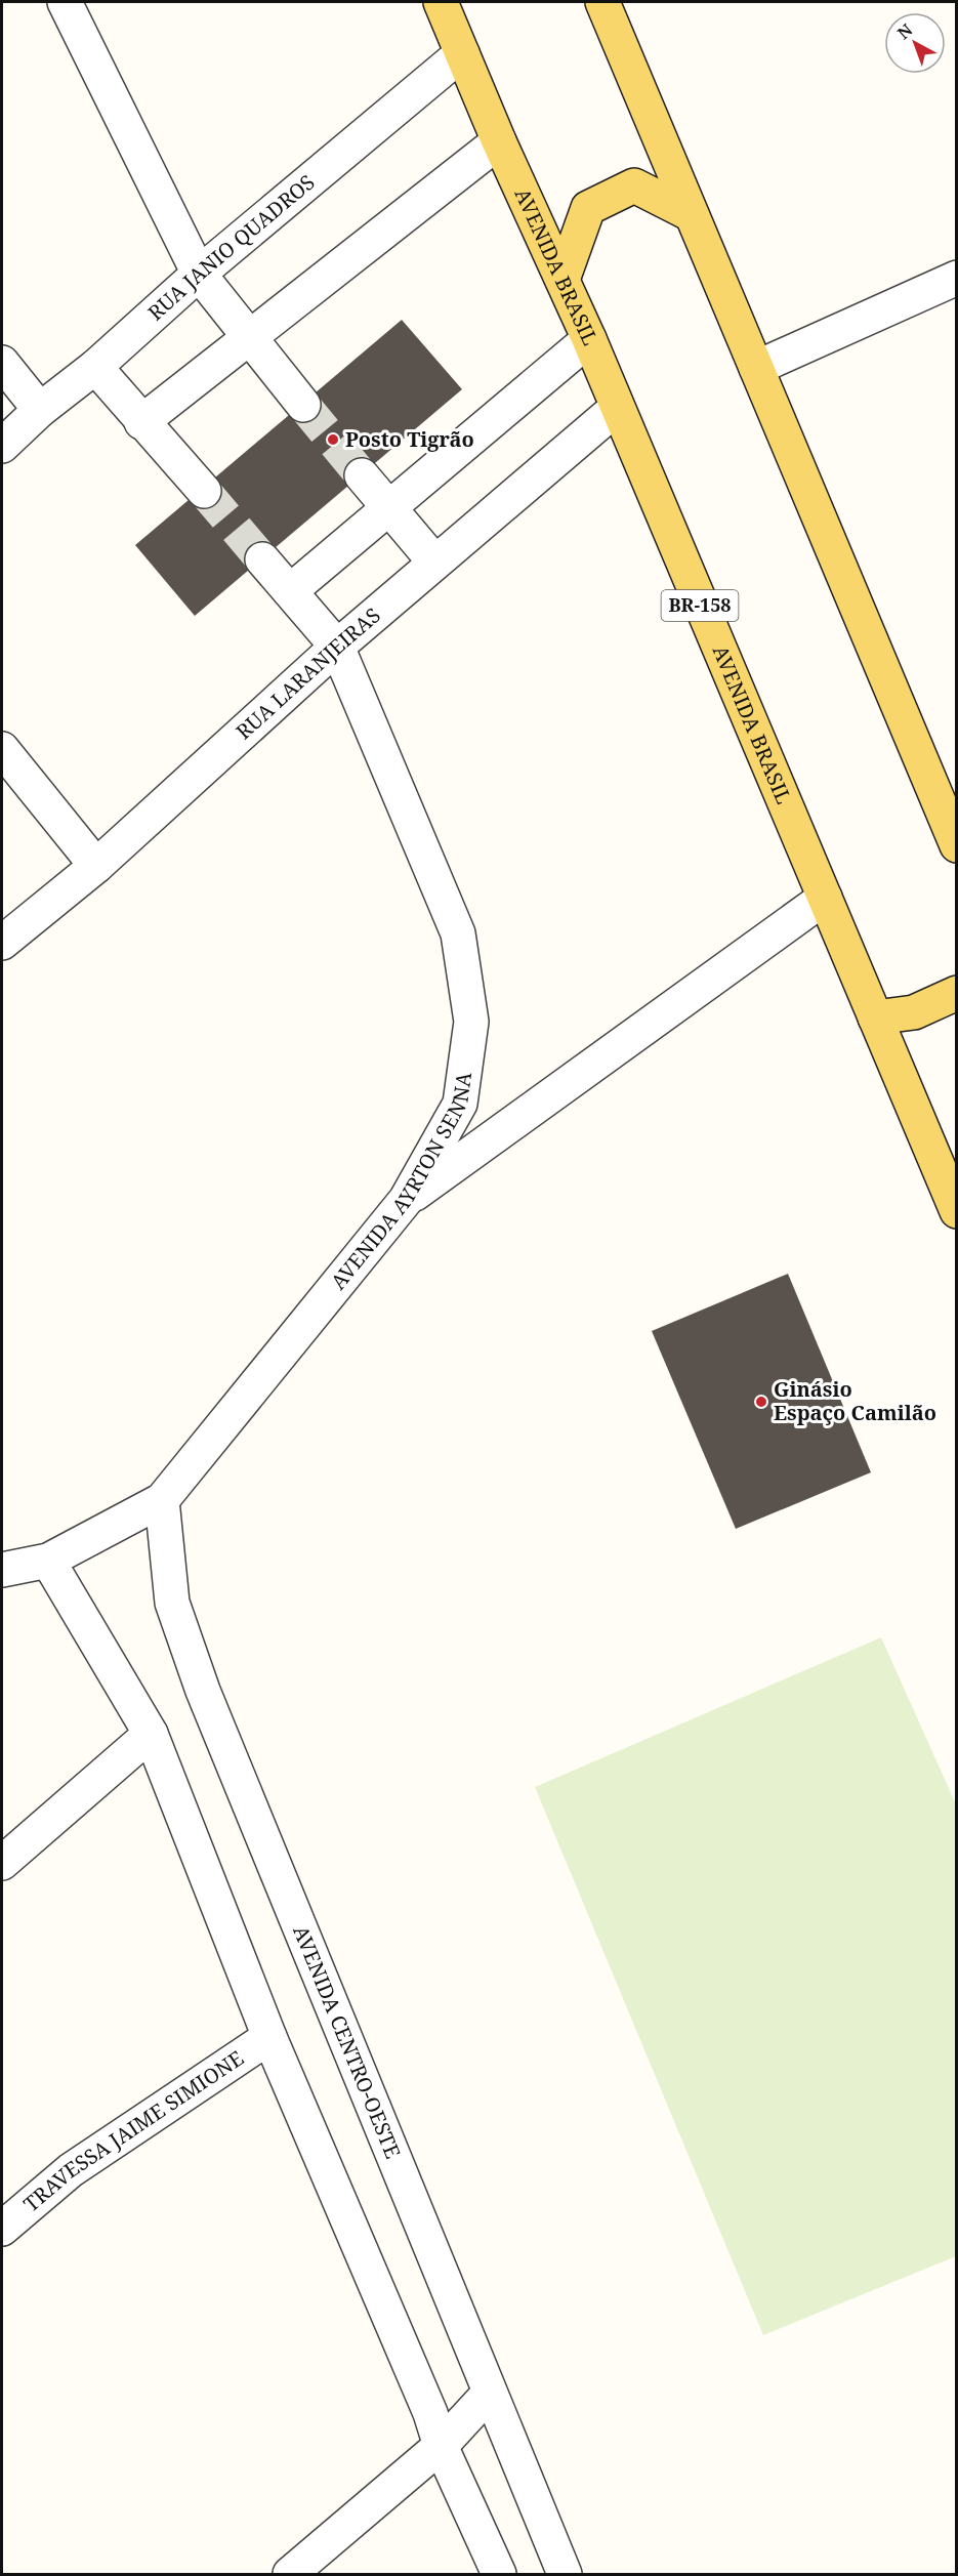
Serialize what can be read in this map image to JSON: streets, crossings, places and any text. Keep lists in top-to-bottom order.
{
  "streets": {
    "main road": ["AVENIDA BRASIL", "BR-158"],
    "street": [
      "RUA JANIO QUADROS",
      "RUA LARANJEIRAS",
      "AVENIDA AYRTON SENNA",
      "AVENIDA CENTRO-OESTE",
      "TRAVESSA JAIME SIMIONE"
    ]
  },
  "crossings": [
    ["RUA JANIO QUADROS", "AVENIDA BRASIL"],
    ["AVENIDA BRASIL", "RUA LARANJEIRAS"],
    ["RUA LARANJEIRAS", "AVENIDA AYRTON SENNA"],
    ["AVENIDA AYRTON SENNA", "AVENIDA CENTRO-OESTE"]
  ],
  "places": ["Posto Tigrão", "Ginásio Espaço Camilão"],
  "north": "top left"
}
